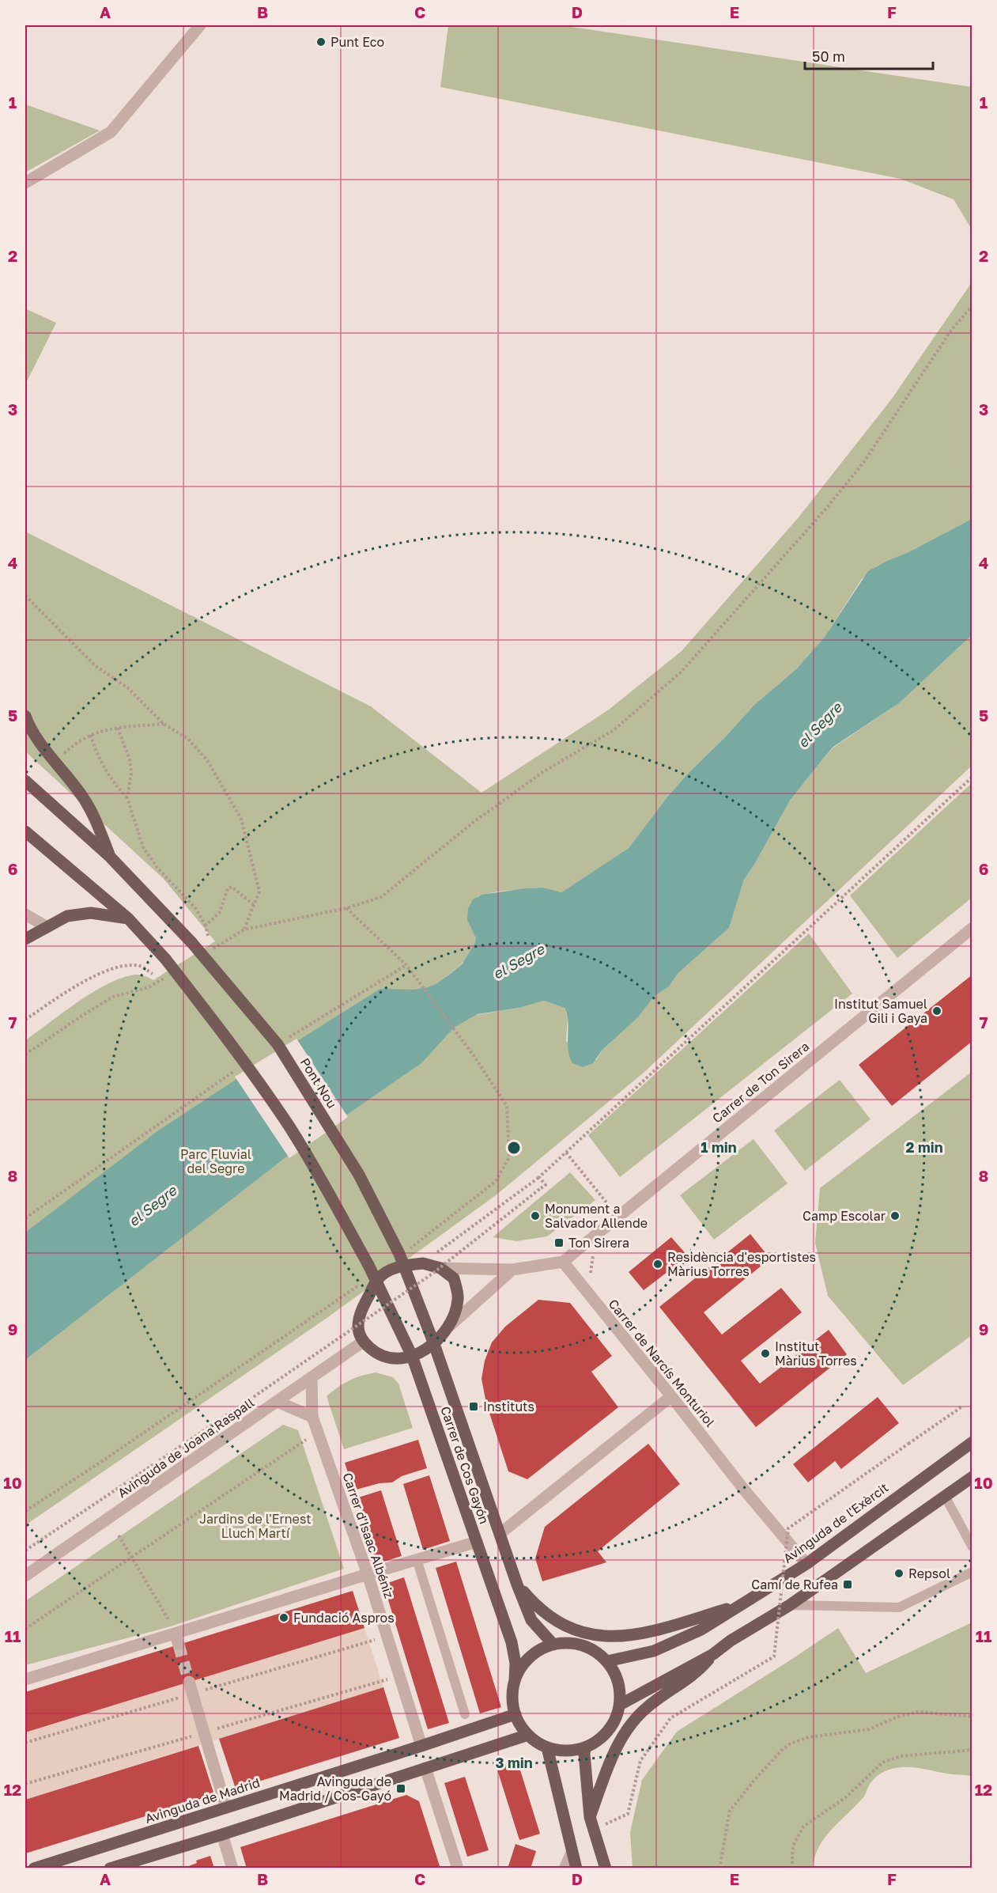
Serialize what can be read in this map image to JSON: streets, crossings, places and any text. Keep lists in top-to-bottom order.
{
  "streets": {
    "main road": [
      "Pont Nou",
      "Carrer de Cos Gayón",
      "Avinguda de l'Exèrcit",
      "Avinguda de Madrid"
    ],
    "street": [
      "Carrer de Ton Sirera",
      "Carrer de Narcís Monturiol",
      "Avinguda de Joana Raspall",
      "Carrer d'Isaac Albéniz"
    ]
  },
  "crossings": [
    ["Carrer de Ton Sirera", "Carrer de Narcís Monturiol"],
    ["Pont Nou", "Carrer de Cos Gayón"],
    ["Carrer de Narcís Monturiol", "Avinguda de l'Exèrcit"],
    ["Avinguda de Joana Raspall", "Carrer d'Isaac Albéniz"],
    ["Carrer de Cos Gayón", "Avinguda de l'Exèrcit"],
    ["Carrer de Cos Gayón", "Avinguda de Madrid"],
    ["Avinguda de l'Exèrcit", "Avinguda de Madrid"],
    ["Carrer d'Isaac Albéniz", "Avinguda de Madrid"]
  ],
  "water": ["el Segre"],
  "parks": ["Parc Fluvial del Segre", "Jardins de l'Ernest Lluch Martí"],
  "places": {
    "other": [
      "Punt Eco",
      "Institut Samuel Gili i Gaya",
      "Monument a Salvador Allende",
      "Camp Escolar",
      "Residència d'esportistes Màrius Torres",
      "Institut Màrius Torres",
      "Repsol",
      "Fundació Aspros"
    ],
    "transit": [
      "Ton Sirera",
      "Instituts",
      "Camí de Rufea",
      "Avinguda de Madrid / Cos-Gayó"
    ]
  },
  "scale_bar": "50 m",
  "grid": {
    "columns": [
      "A",
      "B",
      "C",
      "D",
      "E",
      "F"
    ],
    "rows": [
      "1",
      "2",
      "3",
      "4",
      "5",
      "6",
      "7",
      "8",
      "9",
      "10",
      "11",
      "12"
    ]
  },
  "rings": ["1 min", "2 min", "3 min"]
}
